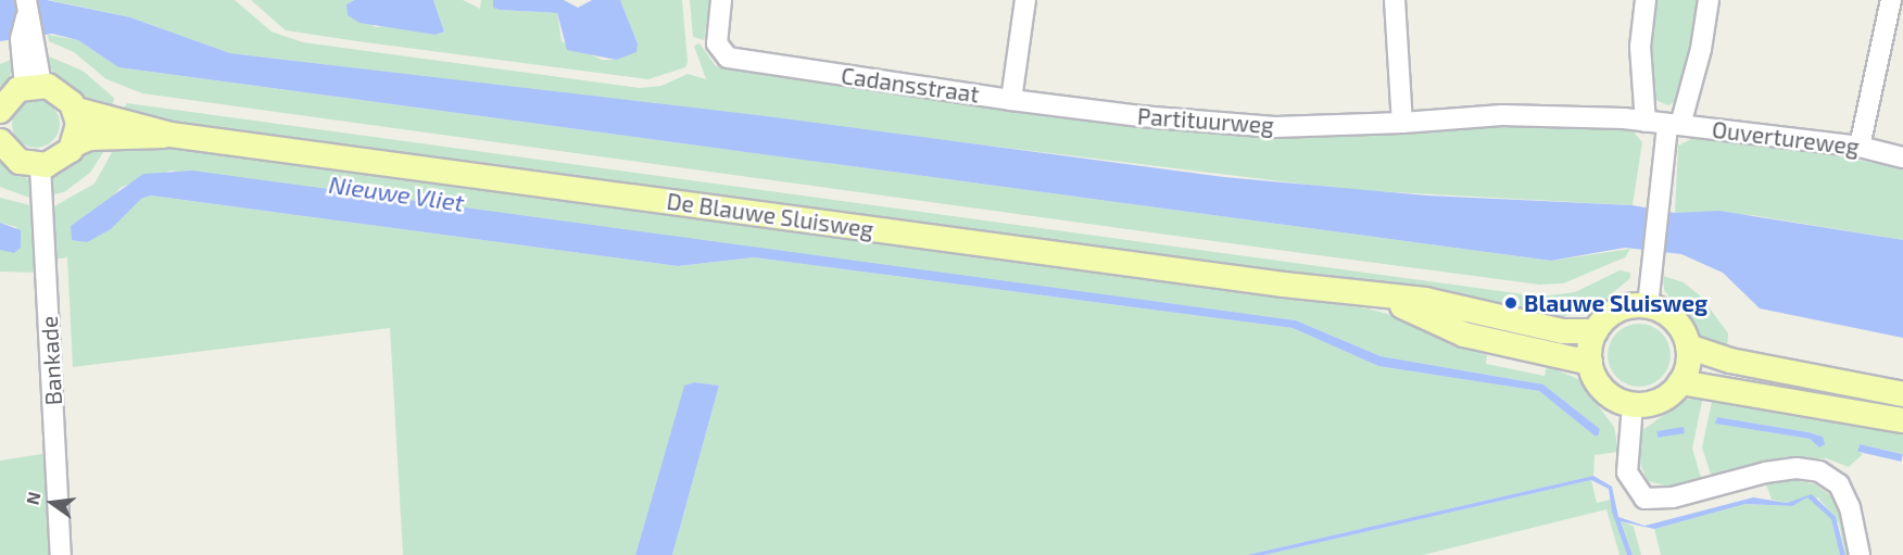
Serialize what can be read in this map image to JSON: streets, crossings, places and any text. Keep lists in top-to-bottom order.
{
  "streets": {
    "main road": ["De Blauwe Sluisweg"],
    "street": [
      "Cadansstraat",
      "Partituurweg",
      "Ouvertureweg",
      "Bankade"
    ]
  },
  "crossings": [
    ["Cadansstraat", "Partituurweg"],
    ["Partituurweg", "Ouvertureweg"]
  ],
  "water": ["Nieuwe Vliet"],
  "places": ["Blauwe Sluisweg"],
  "north": "left"
}
